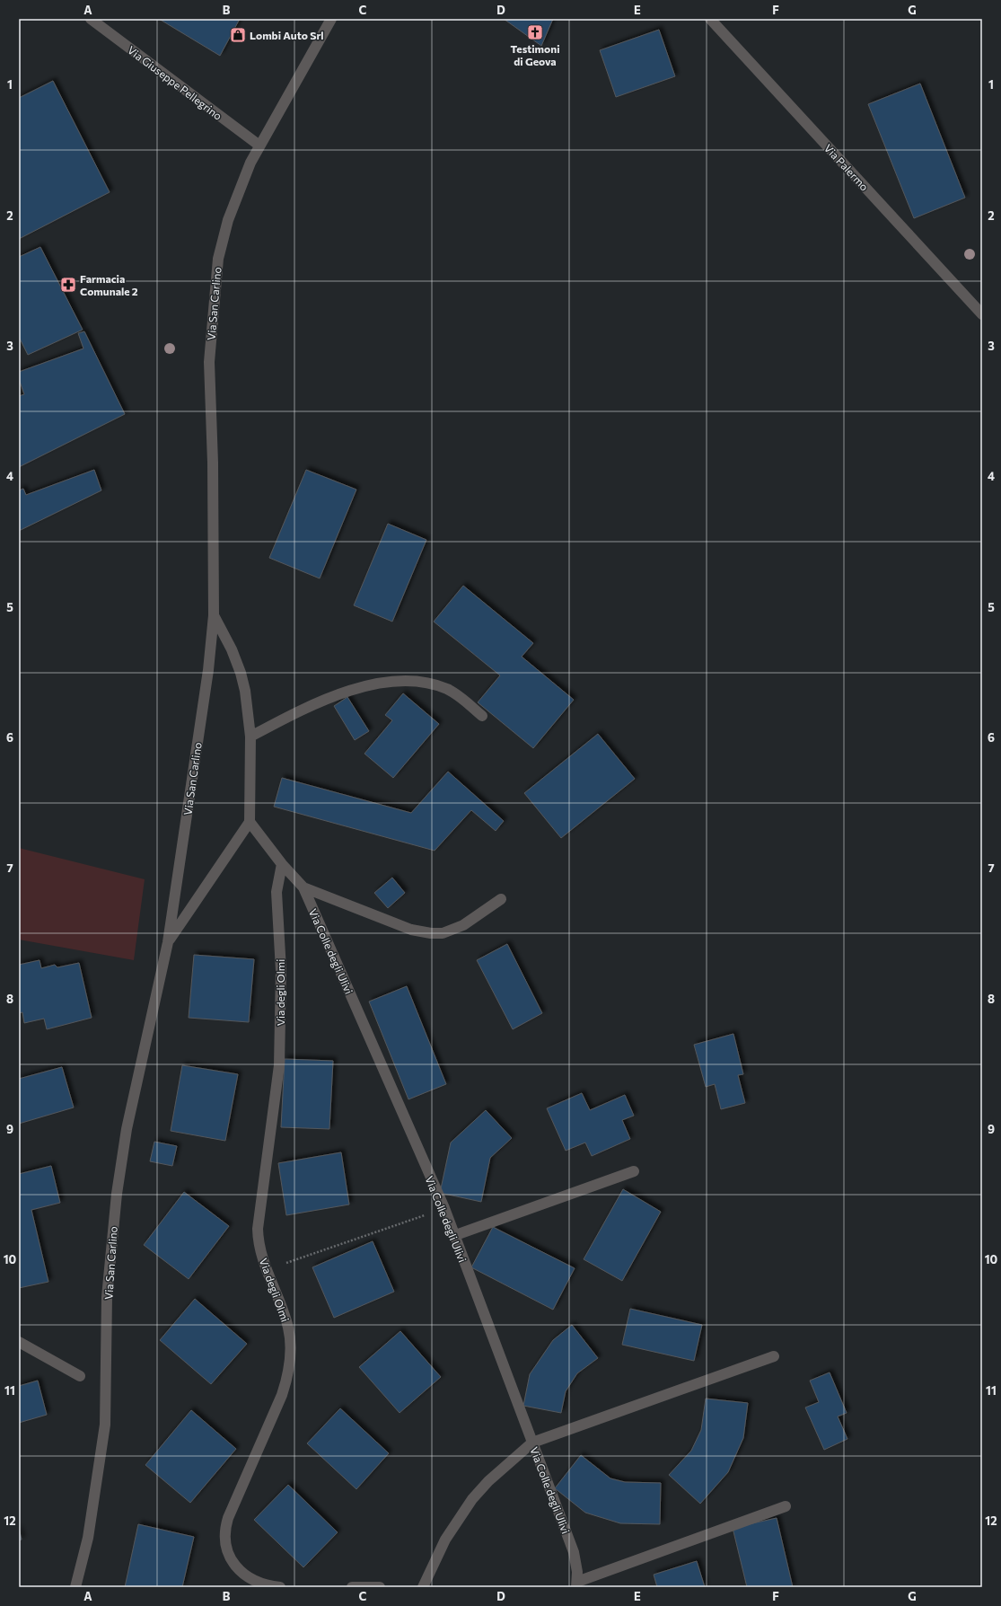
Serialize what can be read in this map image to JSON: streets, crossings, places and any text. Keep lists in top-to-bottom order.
{
  "streets": {
    "street": [
      "Via Giuseppe Pellegrino",
      "Via Palermo",
      "Via San Carlino",
      "Via Colle degli Ulivi",
      "Via degli Olmi"
    ]
  },
  "crossings": [
    ["Via Giuseppe Pellegrino", "Via San Carlino"],
    ["Via Colle degli Ulivi", "Via degli Olmi"]
  ],
  "places": {
    "church": ["Testimoni di Geova"],
    "shop": ["Lombi Auto Srl"],
    "pharmacy": ["Farmacia Comunale 2"]
  },
  "grid": {
    "columns": [
      "A",
      "B",
      "C",
      "D",
      "E",
      "F",
      "G"
    ],
    "rows": [
      "1",
      "2",
      "3",
      "4",
      "5",
      "6",
      "7",
      "8",
      "9",
      "10",
      "11",
      "12"
    ]
  }
}
